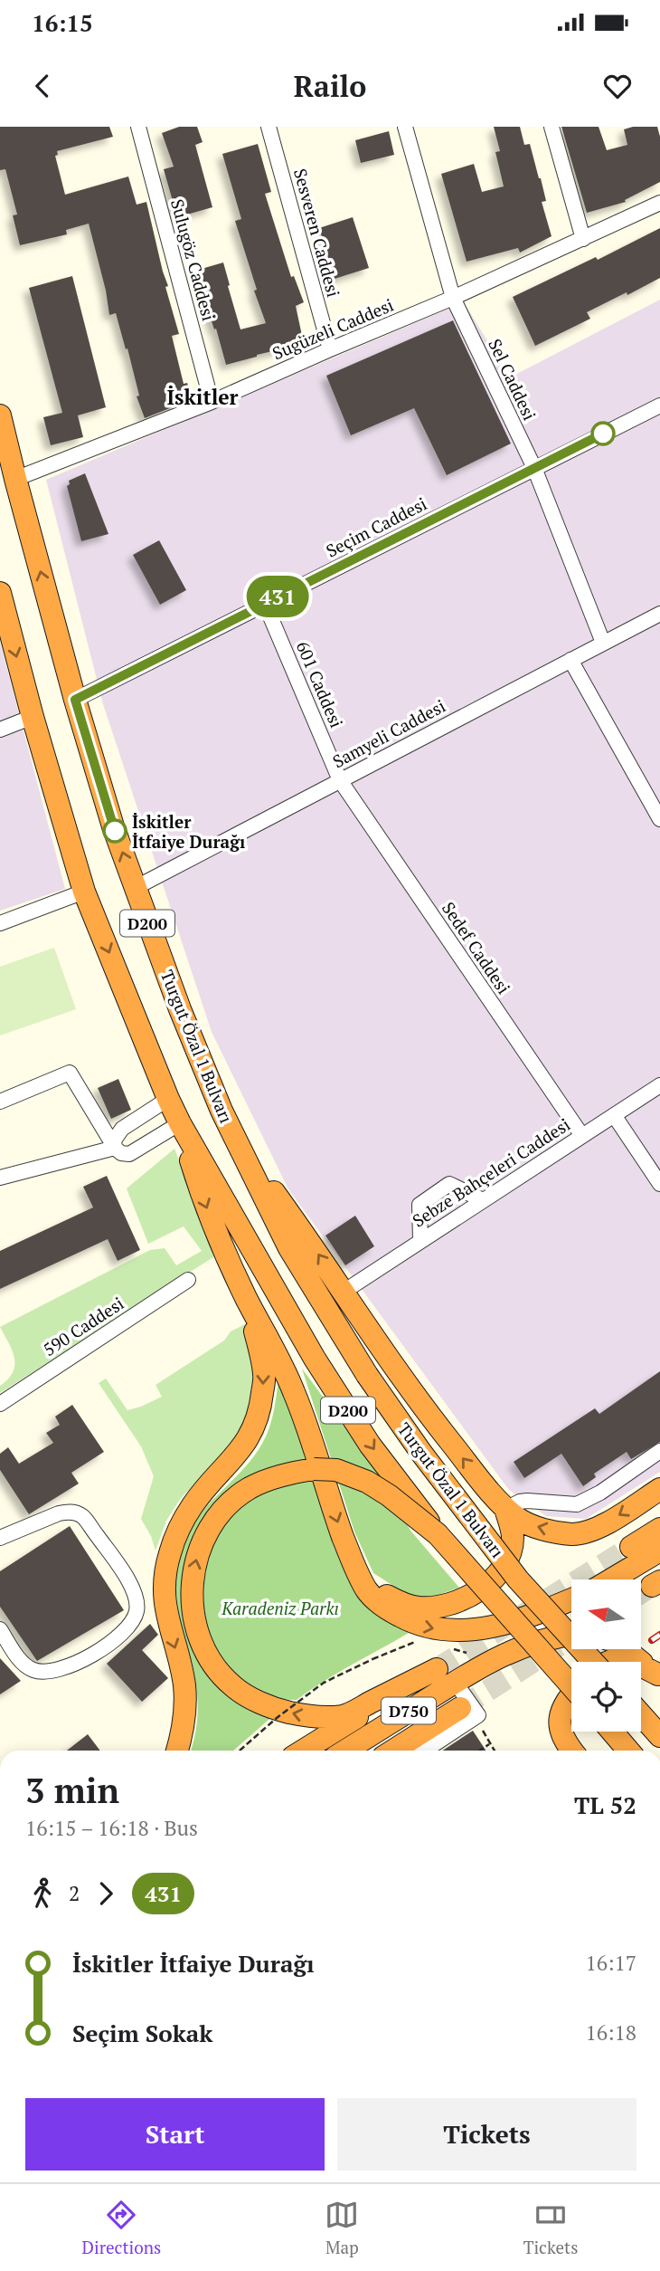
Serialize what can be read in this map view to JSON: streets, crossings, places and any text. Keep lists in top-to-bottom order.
{
  "streets": {
    "highway": ["D200", "Turgut Özal 1 Bulvarı", "D750"],
    "street": [
      "Sesveren Caddesi",
      "Sulugöz Caddesi",
      "Sugüzeli Caddesi",
      "Sel Caddesi",
      "Seçim Caddesi",
      "601 Caddesi",
      "Samyeli Caddesi",
      "Sedef Caddesi",
      "Sebze Bahçeleri Caddesi",
      "590 Caddesi"
    ]
  },
  "crossings": [
    ["Sesveren Caddesi", "Sugüzeli Caddesi"],
    ["Sulugöz Caddesi", "Sugüzeli Caddesi"],
    ["Sugüzeli Caddesi", "Sel Caddesi"],
    ["Sugüzeli Caddesi", "Turgut Özal 1 Bulvarı"],
    ["Sel Caddesi", "Seçim Caddesi"],
    ["Sel Caddesi", "Samyeli Caddesi"],
    ["Seçim Caddesi", "601 Caddesi"],
    ["Seçim Caddesi", "Turgut Özal 1 Bulvarı"],
    ["601 Caddesi", "Samyeli Caddesi"],
    ["601 Caddesi", "Sedef Caddesi"],
    ["Samyeli Caddesi", "Sedef Caddesi"],
    ["Samyeli Caddesi", "Turgut Özal 1 Bulvarı"],
    ["Sedef Caddesi", "Sebze Bahçeleri Caddesi"]
  ],
  "districts": ["İskitler"],
  "parks": ["Karadeniz Parkı"],
  "places": ["İskitler İtfaiye Durağı"],
  "lines": ["bus line 431"],
  "north": "left",
  "page": {
    "status": "16:15",
    "header": "Railo",
    "on_map": "431",
    "heading": ["3 min", "16:15 – 16:18 · Bus", "TL 52"],
    "legs": ["2", "431"],
    "list": [
      {
        "name": "İskitler İtfaiye Durağı",
        "value": "16:17"
      },
      {
        "name": "Seçim Sokak",
        "value": "16:18"
      }
    ],
    "buttons": ["Start", "Tickets"],
    "tabs": ["Directions", "Map", "Tickets"]
  }
}
